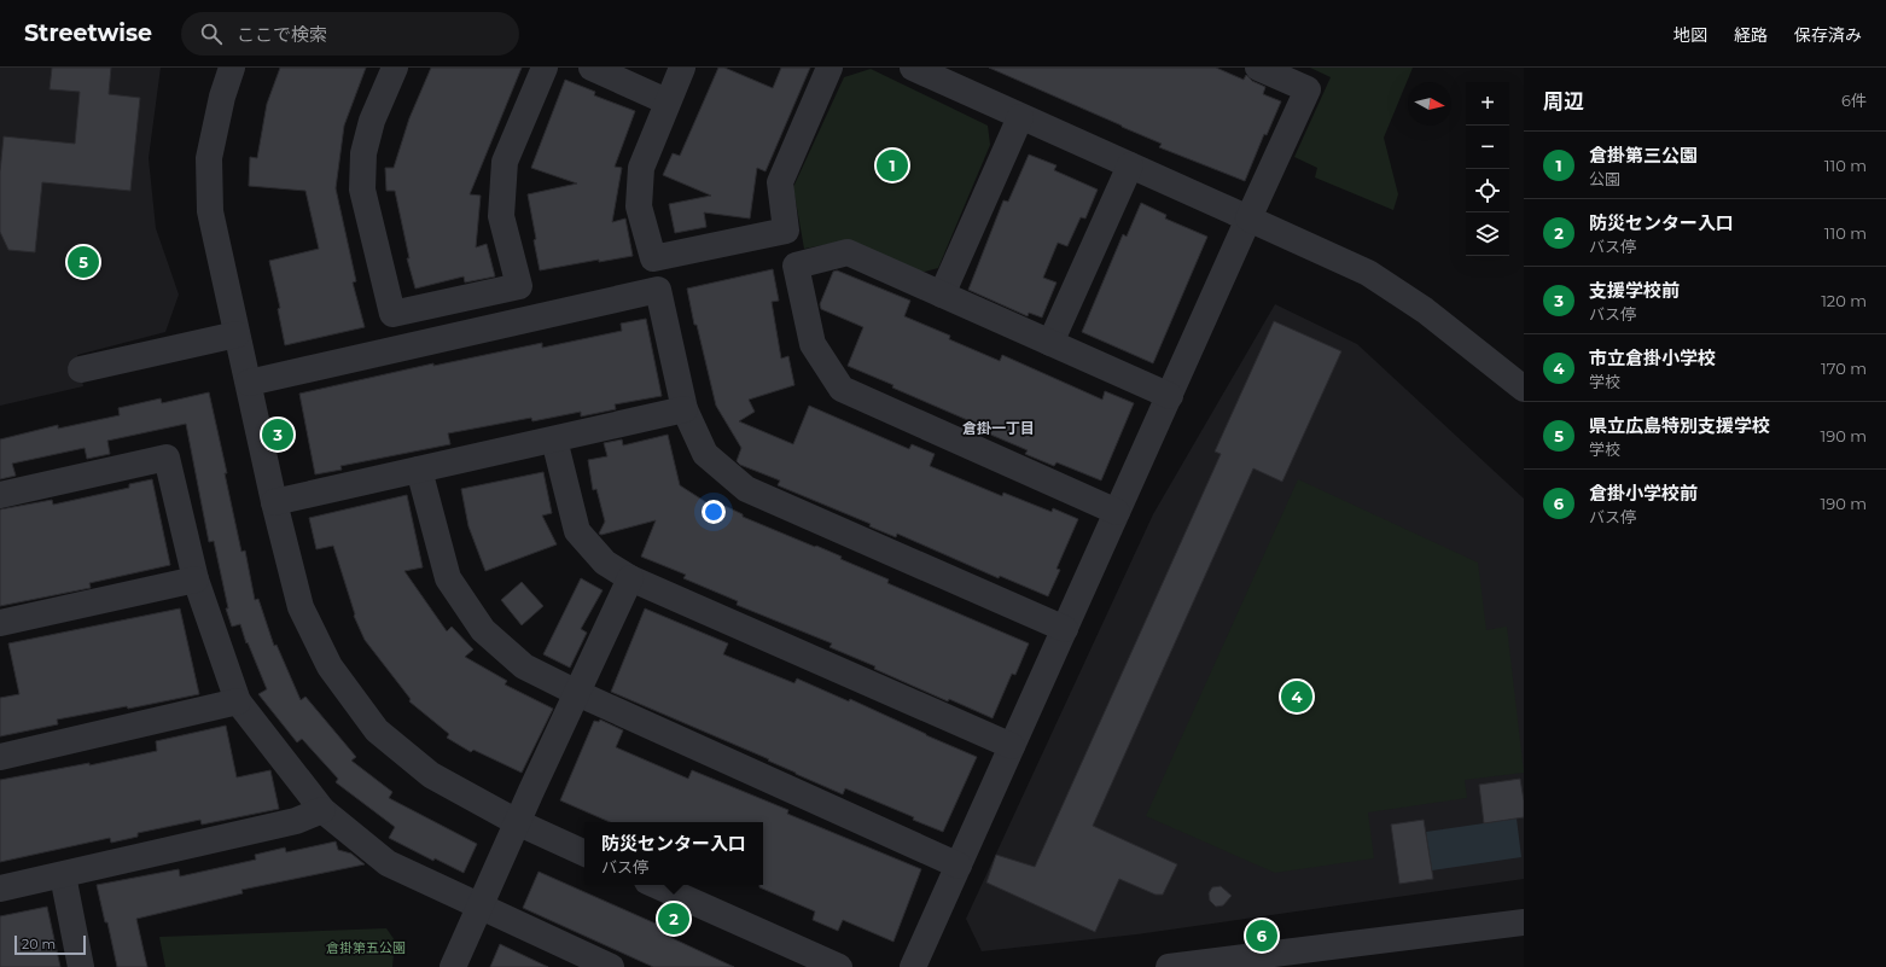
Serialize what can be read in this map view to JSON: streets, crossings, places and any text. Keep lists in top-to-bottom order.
{
  "districts": ["倉掛一丁目"],
  "parks": ["倉掛第五公園"],
  "scale_bar": "20 m",
  "north": "right",
  "page": {
    "header": "Streetwise",
    "search": "ここで検索",
    "nav": ["地図", "経路", "保存済み"],
    "heading": ["周辺", "6件"],
    "map_buttons": ["+", "−"],
    "list": [
      {
        "mark": "1",
        "name": "倉掛第三公園",
        "note": "公園",
        "value": "110 m"
      },
      {
        "mark": "2",
        "name": "防災センター入口",
        "note": "バス停",
        "value": "110 m"
      },
      {
        "mark": "3",
        "name": "支援学校前",
        "note": "バス停",
        "value": "120 m"
      },
      {
        "mark": "4",
        "name": "市立倉掛小学校",
        "note": "学校",
        "value": "170 m"
      },
      {
        "mark": "5",
        "name": "県立広島特別支援学校",
        "note": "学校",
        "value": "190 m"
      },
      {
        "mark": "6",
        "name": "倉掛小学校前",
        "note": "バス停",
        "value": "190 m"
      }
    ],
    "pins": [
      "1",
      "5",
      "3",
      "4",
      "2",
      "6"
    ],
    "popup": ["防災センター入口", "バス停"],
    "scale": "20 m"
  }
}
